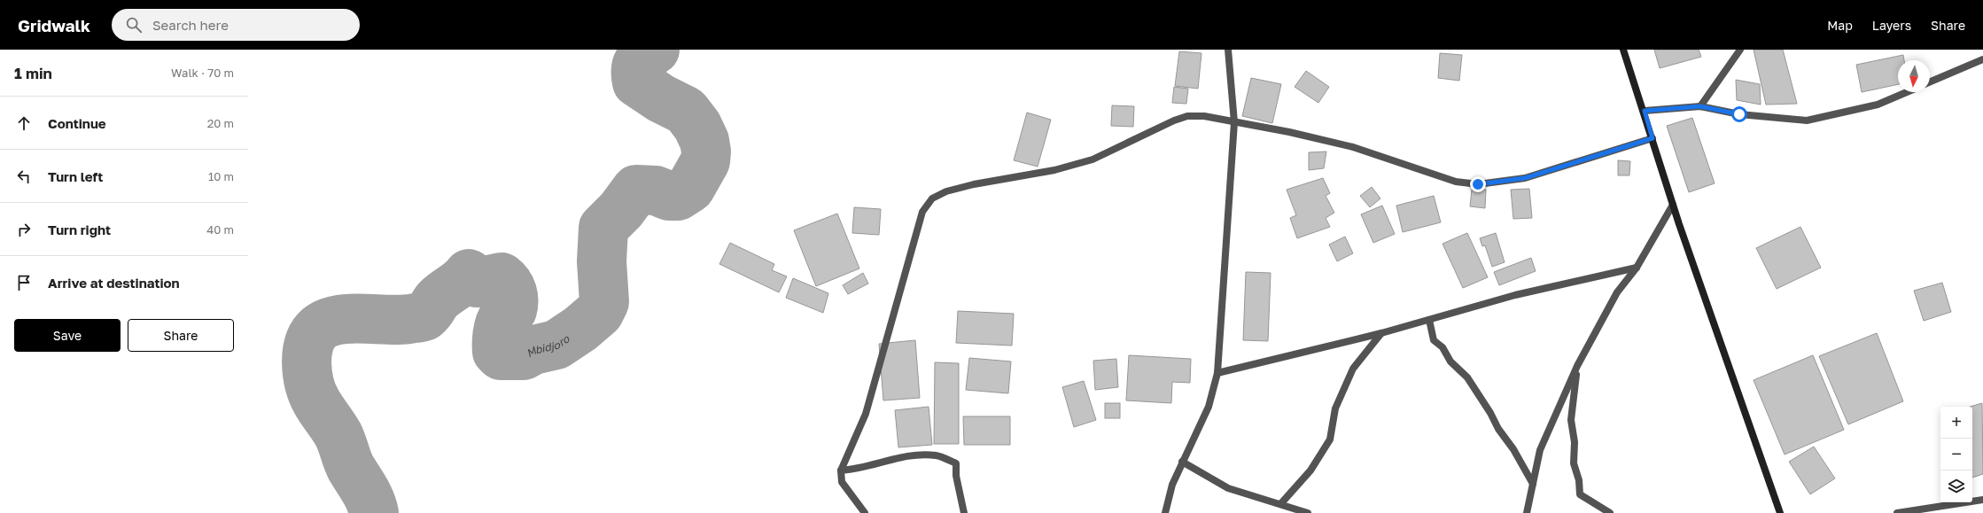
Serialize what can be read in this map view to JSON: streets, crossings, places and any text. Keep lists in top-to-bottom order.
{
  "water": ["Mbidjoro"],
  "north": "bottom",
  "page": {
    "header": "Gridwalk",
    "search": "Search here",
    "nav": ["Map", "Layers", "Share"],
    "heading": ["1 min", "Walk · 70 m"],
    "list": [
      ["Continue", "20 m"],
      ["Turn left", "10 m"],
      ["Turn right", "40 m"],
      "Arrive at destination"
    ],
    "buttons": ["Save", "Share"],
    "map_buttons": ["+", "−"]
  }
}
